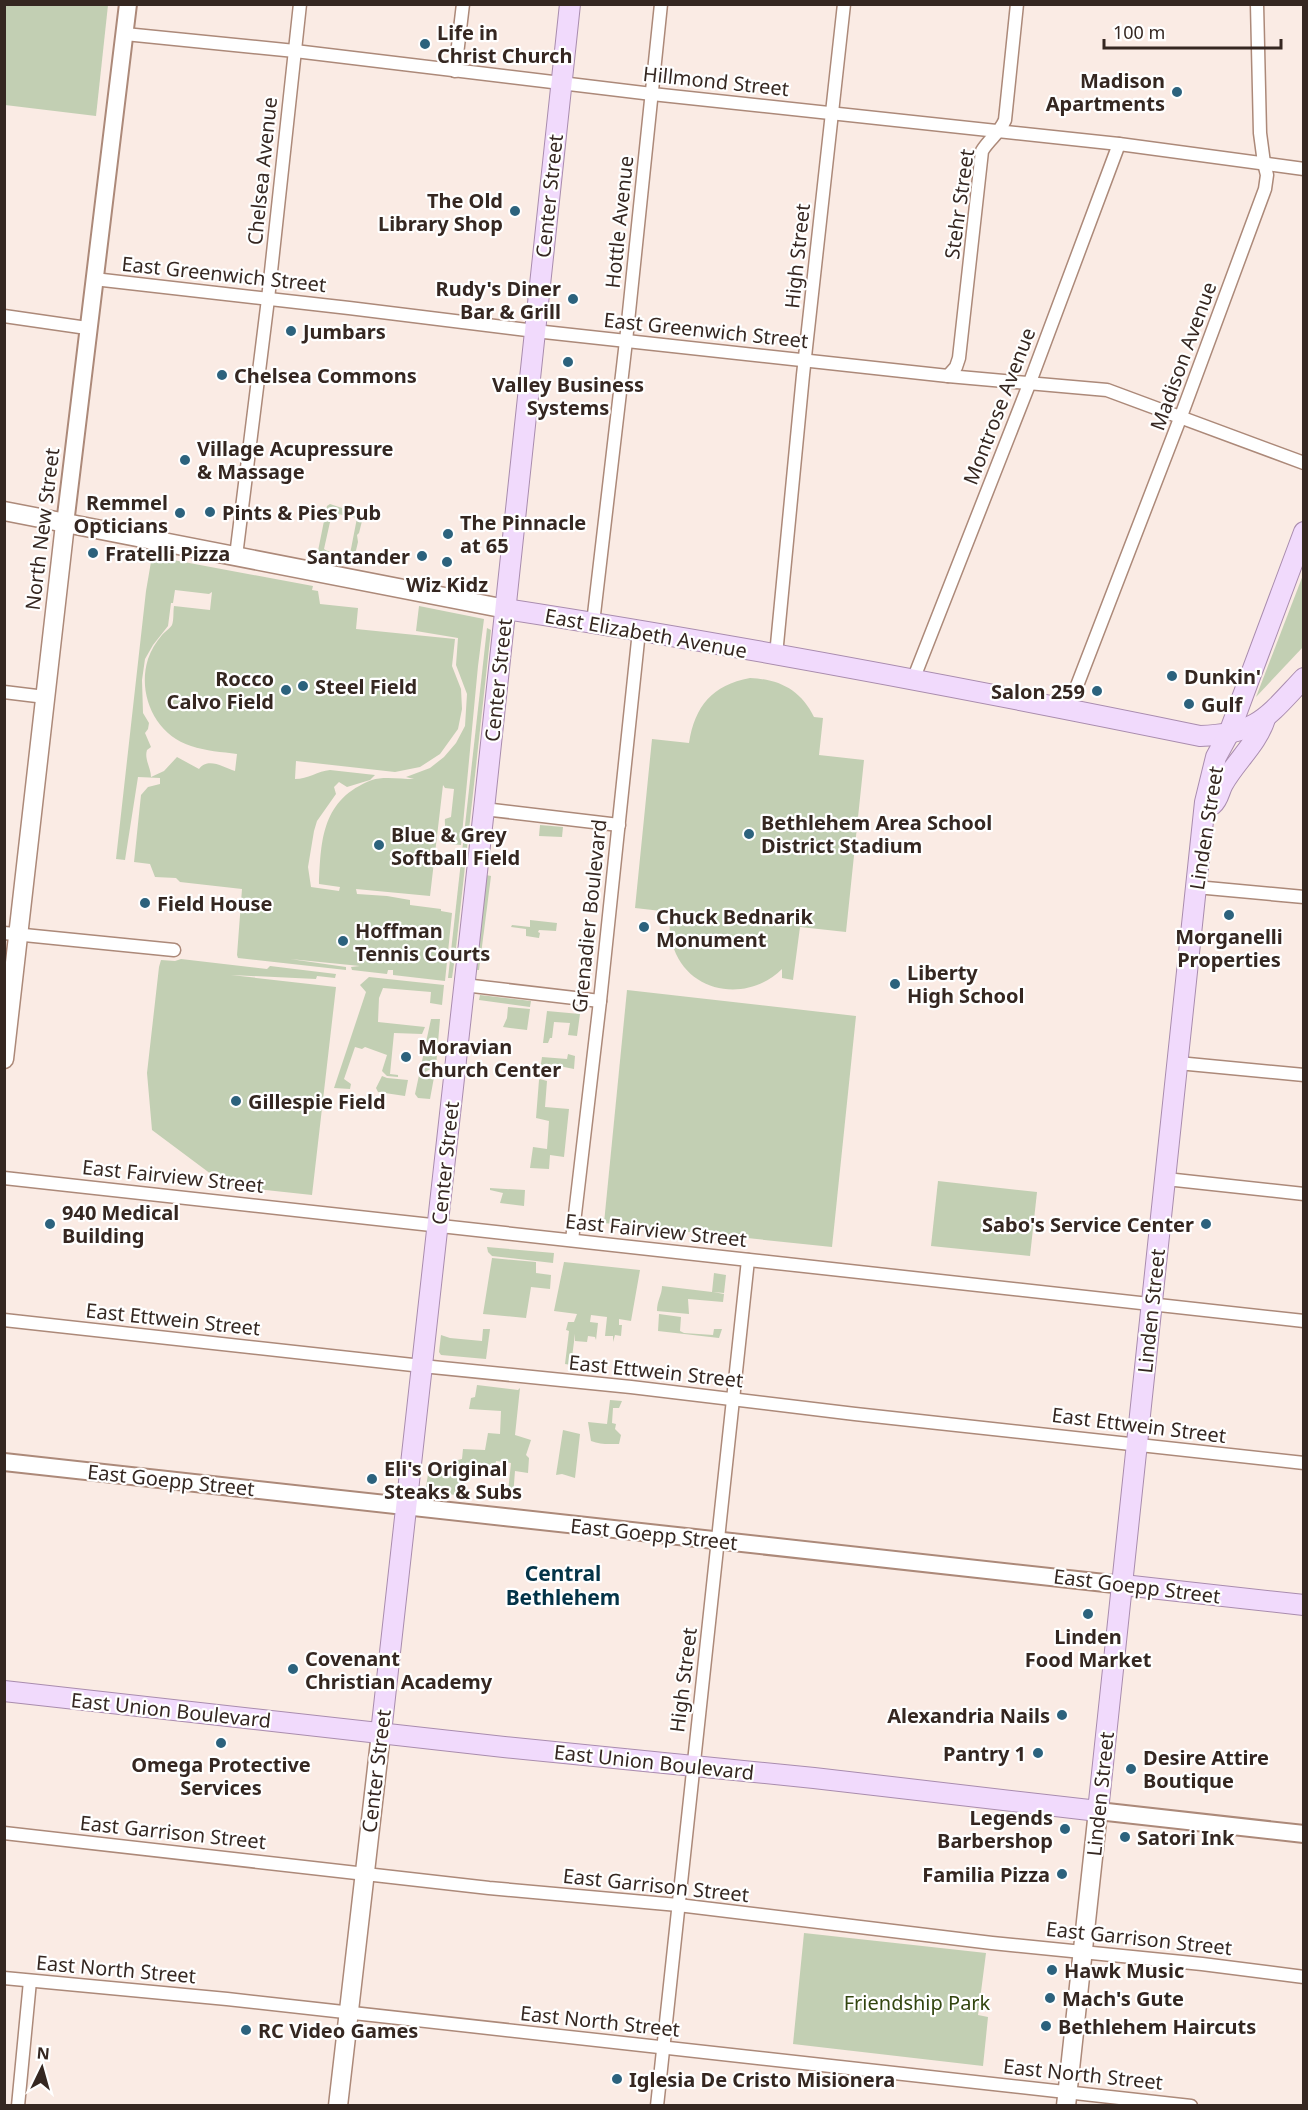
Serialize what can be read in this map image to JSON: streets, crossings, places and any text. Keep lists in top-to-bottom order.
{
  "streets": {
    "main road": [
      "Center Street",
      "North New Street",
      "East Elizabeth Avenue",
      "Linden Street",
      "East Goepp Street",
      "East Union Boulevard"
    ],
    "street": [
      "Hillmond Street",
      "Chelsea Avenue",
      "Stehr Street",
      "Hottle Avenue",
      "High Street",
      "East Greenwich Street",
      "Madison Avenue",
      "Montrose Avenue",
      "Grenadier Boulevard",
      "East Fairview Street",
      "East Ettwein Street",
      "East Garrison Street",
      "East North Street"
    ]
  },
  "crossings": [
    ["Hillmond Street", "Chelsea Avenue"],
    ["Hillmond Street", "Center Street"],
    ["Hillmond Street", "Stehr Street"],
    ["Hillmond Street", "Hottle Avenue"],
    ["Hillmond Street", "High Street"],
    ["Hillmond Street", "Madison Avenue"],
    ["Hillmond Street", "Montrose Avenue"],
    ["Hillmond Street", "North New Street"],
    ["Chelsea Avenue", "East Greenwich Street"],
    ["Chelsea Avenue", "East Elizabeth Avenue"],
    ["Center Street", "East Greenwich Street"],
    ["Center Street", "East Elizabeth Avenue"],
    ["Center Street", "East Fairview Street"],
    ["Center Street", "East Ettwein Street"],
    ["Center Street", "East Goepp Street"],
    ["Center Street", "East Union Boulevard"],
    ["Center Street", "East Garrison Street"],
    ["Center Street", "East North Street"],
    ["Stehr Street", "East Greenwich Street"],
    ["Hottle Avenue", "East Greenwich Street"],
    ["Hottle Avenue", "East Elizabeth Avenue"],
    ["High Street", "East Greenwich Street"],
    ["High Street", "East Elizabeth Avenue"],
    ["High Street", "East Fairview Street"],
    ["High Street", "East Ettwein Street"],
    ["High Street", "East Goepp Street"],
    ["High Street", "East Union Boulevard"],
    ["High Street", "East Garrison Street"],
    ["High Street", "East North Street"],
    ["East Greenwich Street", "Madison Avenue"],
    ["East Greenwich Street", "Montrose Avenue"],
    ["East Greenwich Street", "North New Street"],
    ["Madison Avenue", "East Elizabeth Avenue"],
    ["Montrose Avenue", "East Elizabeth Avenue"],
    ["North New Street", "East Elizabeth Avenue"],
    ["East Elizabeth Avenue", "Linden Street"],
    ["East Elizabeth Avenue", "Grenadier Boulevard"],
    ["Linden Street", "East Fairview Street"],
    ["Linden Street", "East Ettwein Street"],
    ["Linden Street", "East Goepp Street"],
    ["Linden Street", "East Union Boulevard"],
    ["Linden Street", "East Garrison Street"],
    ["Linden Street", "East North Street"],
    ["Grenadier Boulevard", "East Fairview Street"]
  ],
  "districts": ["Central Bethlehem"],
  "parks": ["Friendship Park"],
  "places": [
    "Life in Christ Church",
    "Madison Apartments",
    "The Old Library Shop",
    "Rudy's Diner Bar & Grill",
    "Jumbars",
    "Valley Business Systems",
    "Chelsea Commons",
    "Village Acupressure & Massage",
    "Pints & Pies Pub",
    "Remmel Opticians",
    "The Pinnacle at 65",
    "Fratelli Pizza",
    "Santander",
    "Wiz Kidz",
    "Dunkin'",
    "Steel Field",
    "Rocco Calvo Field",
    "Salon 259",
    "Gulf",
    "Bethlehem Area School District Stadium",
    "Blue & Grey Softball Field",
    "Field House",
    "Morganelli Properties",
    "Chuck Bednarik Monument",
    "Hoffman Tennis Courts",
    "Liberty High School",
    "Moravian Church Center",
    "Gillespie Field",
    "940 Medical Building",
    "Sabo's Service Center",
    "Eli's Original Steaks & Subs",
    "Linden Food Market",
    "Covenant Christian Academy",
    "Alexandria Nails",
    "Omega Protective Services",
    "Pantry 1",
    "Desire Attire Boutique",
    "Legends Barbershop",
    "Satori Ink",
    "Familia Pizza",
    "Hawk Music",
    "Mach's Gute",
    "Bethlehem Haircuts",
    "RC Video Games",
    "Iglesia De Cristo Misionera"
  ],
  "scale_bar": "100 m",
  "north": "top"
}
